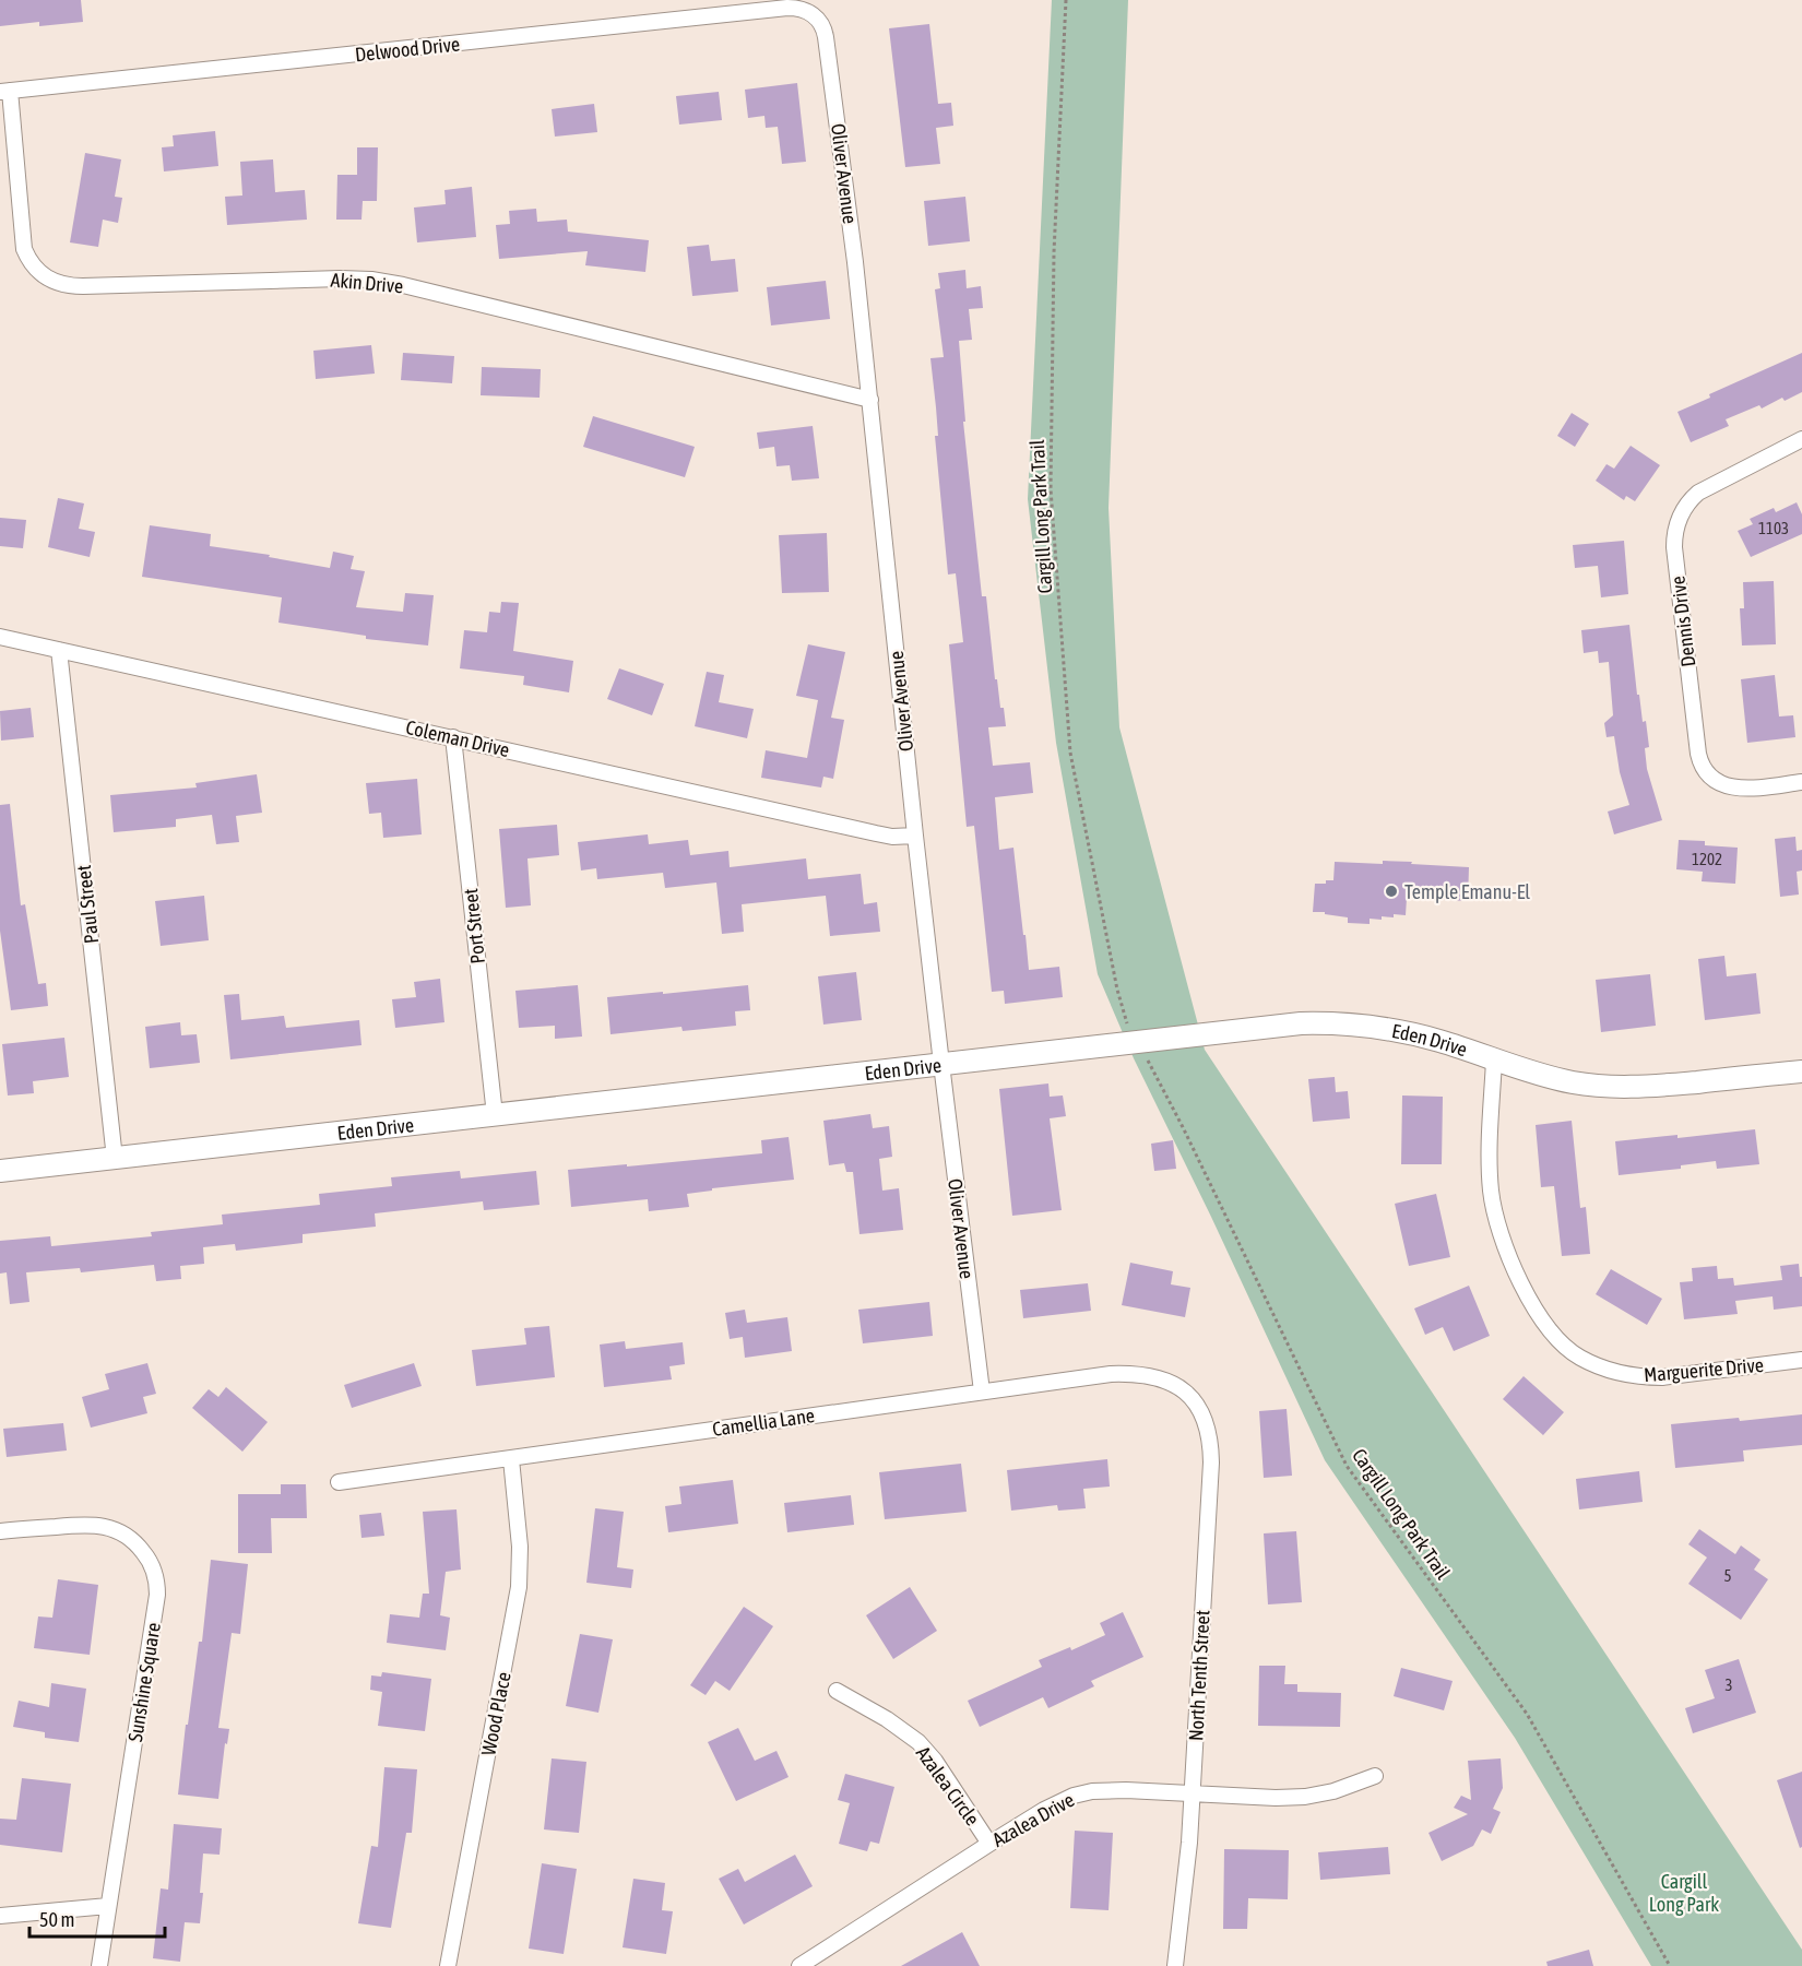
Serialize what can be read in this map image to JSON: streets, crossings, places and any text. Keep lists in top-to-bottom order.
{
  "streets": {
    "street": [
      "Delwood Drive",
      "Oliver Avenue",
      "Akin Drive",
      "Dennis Drive",
      "Coleman Drive",
      "Paul Street",
      "Port Street",
      "Eden Drive",
      "Marguerite Drive",
      "Camellia Lane",
      "North Tenth Street",
      "Sunshine Square",
      "Wood Place",
      "Azalea Circle",
      "Azalea Drive"
    ],
    "path": ["Cargill Long Park Trail"]
  },
  "crossings": [
    ["Delwood Drive", "Oliver Avenue"],
    ["Delwood Drive", "Akin Drive"],
    ["Oliver Avenue", "Akin Drive"],
    ["Oliver Avenue", "Coleman Drive"],
    ["Oliver Avenue", "Eden Drive"],
    ["Oliver Avenue", "Camellia Lane"],
    ["Coleman Drive", "Paul Street"],
    ["Coleman Drive", "Port Street"],
    ["Paul Street", "Eden Drive"],
    ["Port Street", "Eden Drive"],
    ["Eden Drive", "Marguerite Drive"],
    ["Camellia Lane", "North Tenth Street"],
    ["Camellia Lane", "Wood Place"],
    ["North Tenth Street", "Azalea Drive"],
    ["Azalea Circle", "Azalea Drive"]
  ],
  "parks": ["Cargill Long Park"],
  "places": ["Temple Emanu-El"],
  "house_numbers": [
    "1103",
    "1202",
    "5",
    "3"
  ],
  "scale_bar": "50 m"
}
